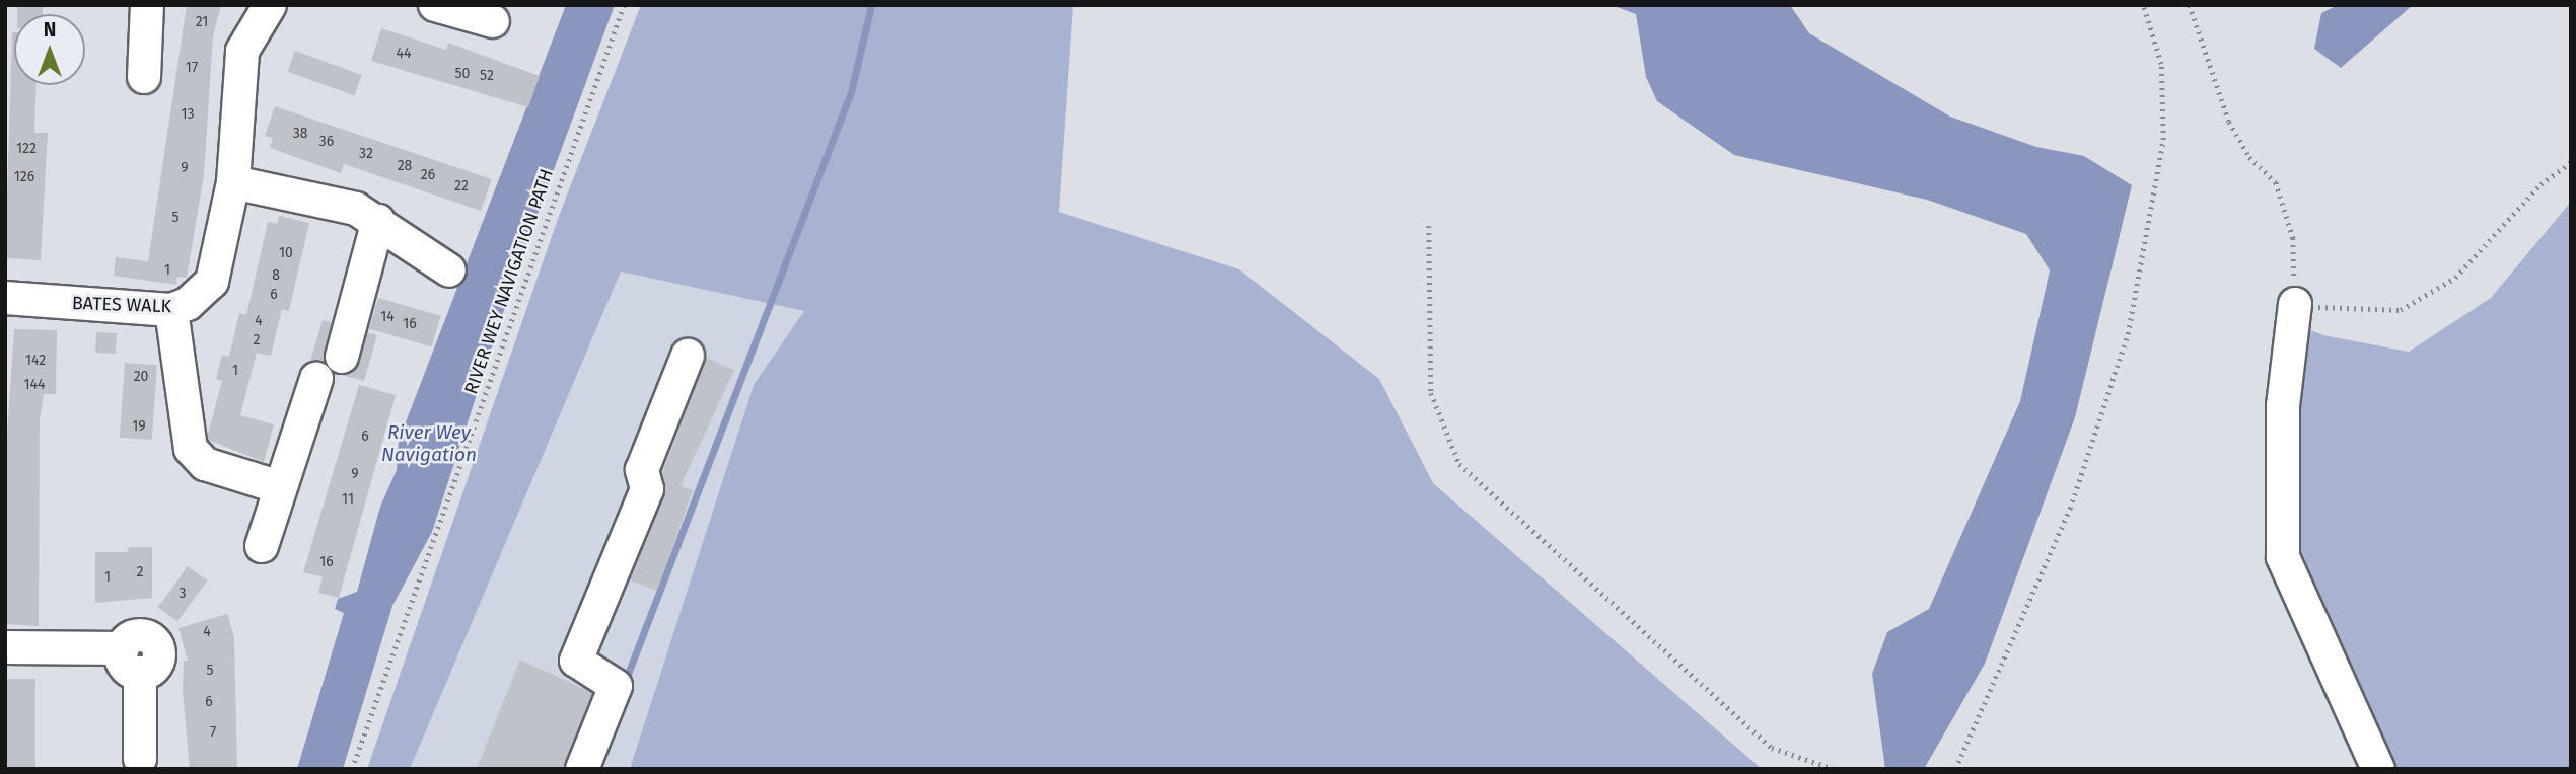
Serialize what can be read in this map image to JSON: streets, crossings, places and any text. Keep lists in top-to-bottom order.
{
  "streets": {
    "street": ["BATES WALK"],
    "path": ["RIVER WEY NAVIGATION PATH"]
  },
  "water": ["River Wey Navigation"],
  "house_numbers": [
    "21",
    "44",
    "17",
    "50",
    "52",
    "13",
    "38",
    "36",
    "122",
    "32",
    "28",
    "9",
    "26",
    "126",
    "22",
    "5",
    "10",
    "1",
    "8",
    "6",
    "14",
    "4",
    "16",
    "2",
    "142",
    "1",
    "20",
    "144",
    "19",
    "6",
    "9",
    "11",
    "16",
    "2",
    "1",
    "3",
    "4",
    "5",
    "6",
    "7"
  ],
  "north": "top"
}
